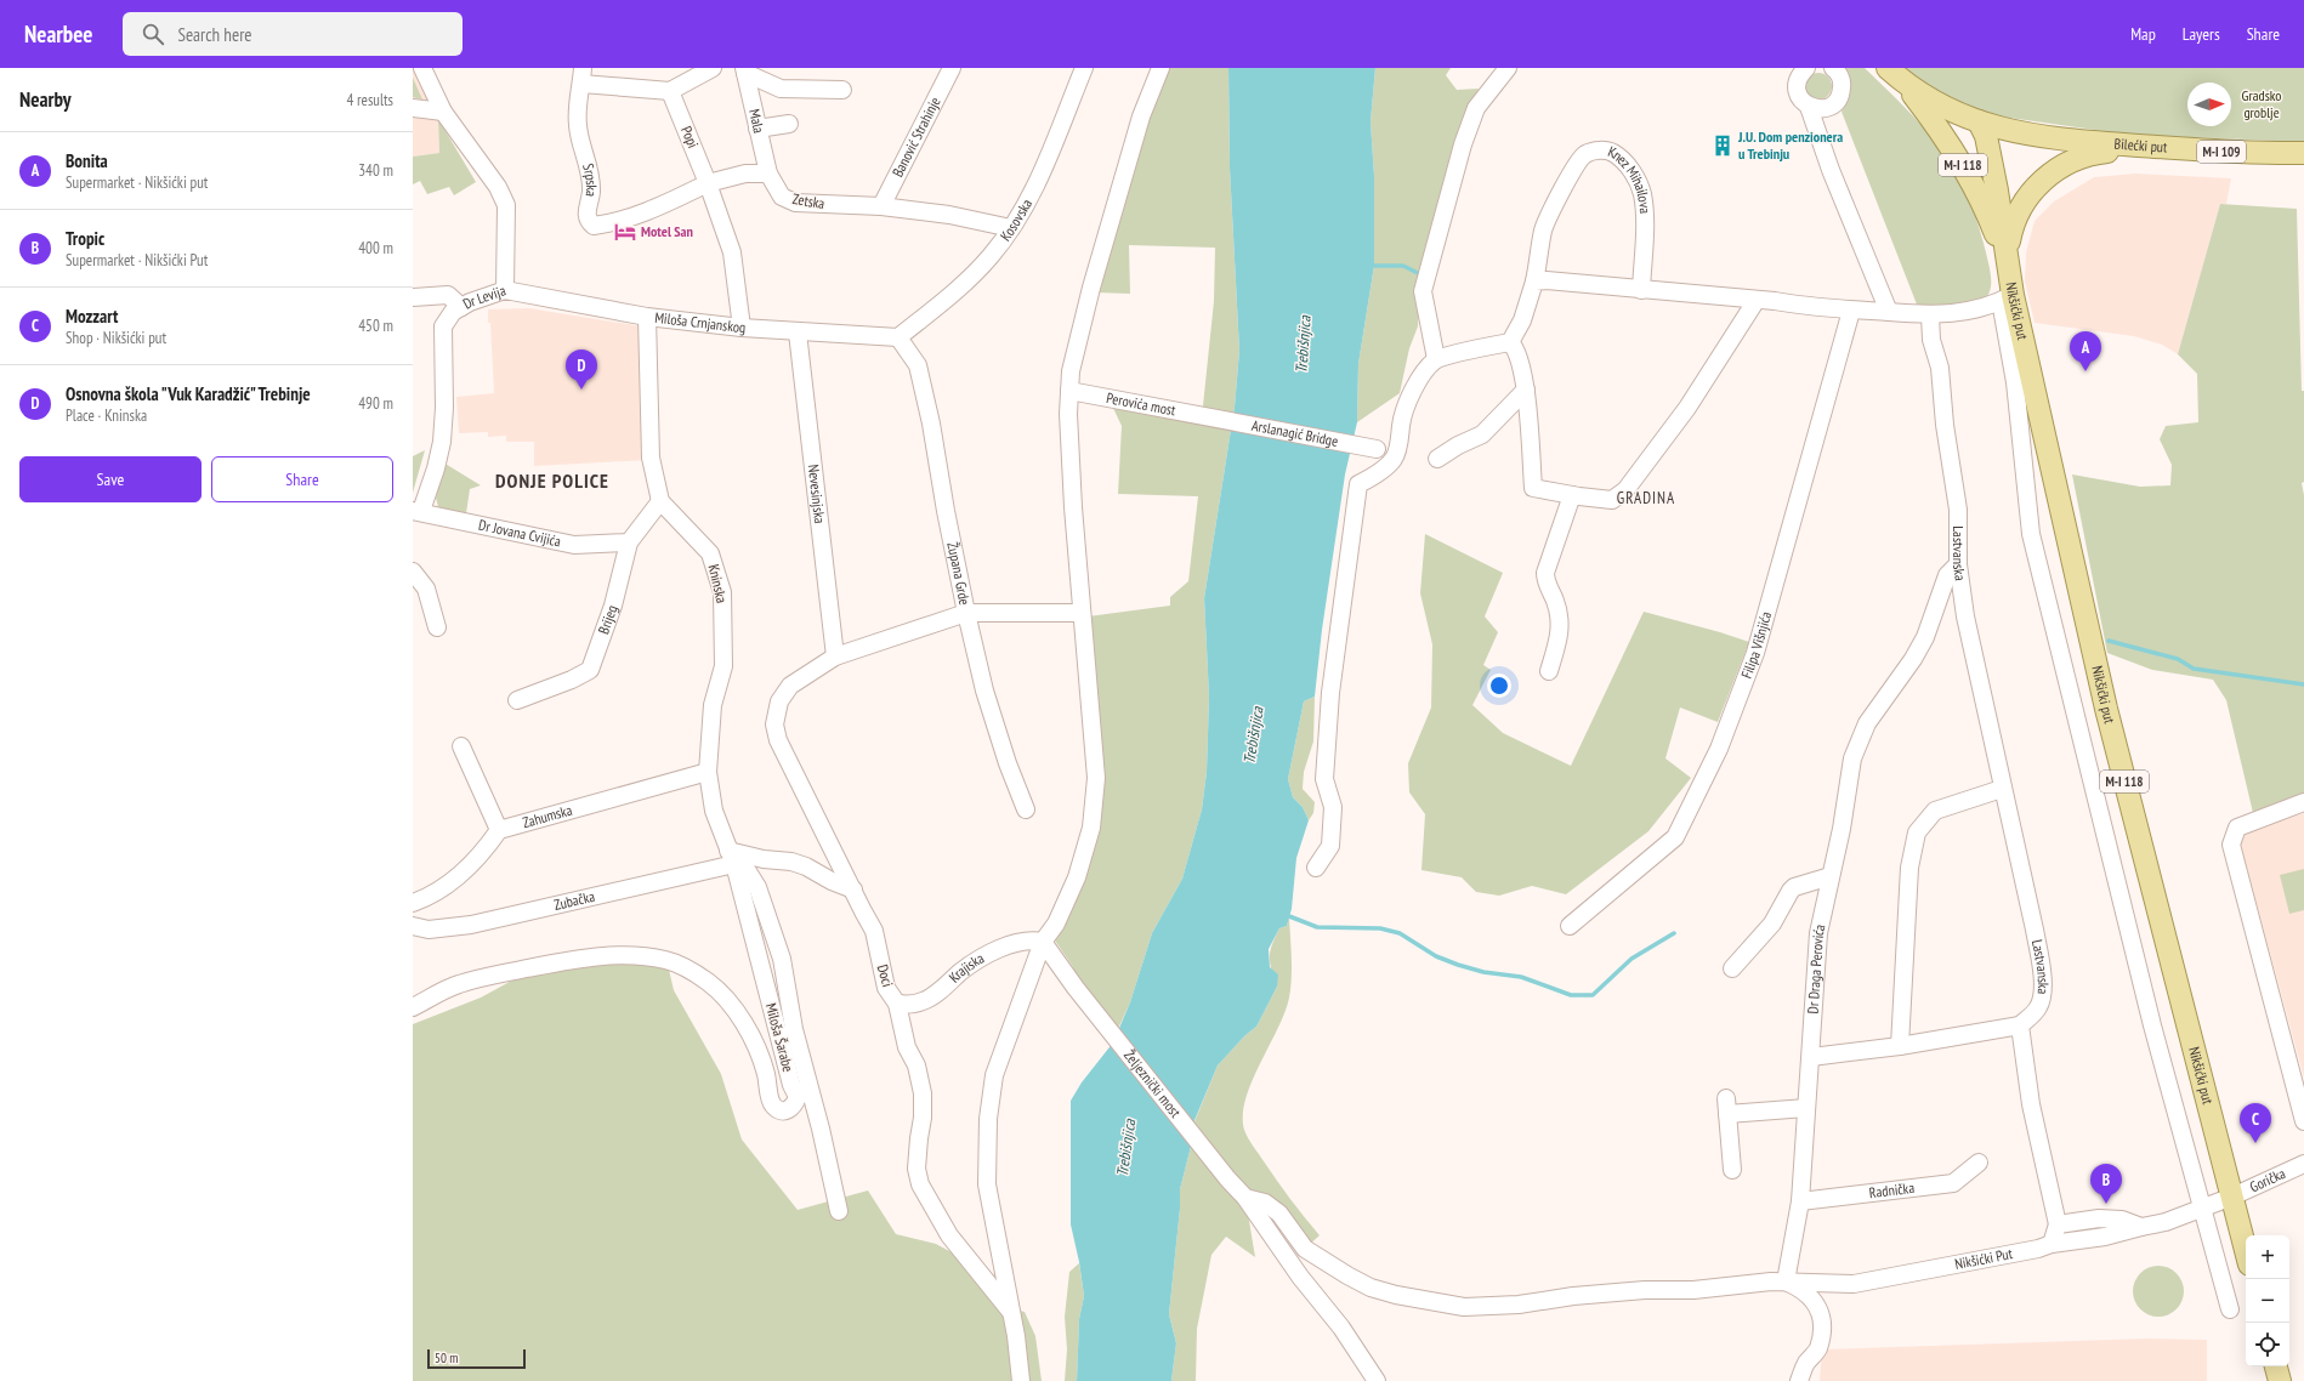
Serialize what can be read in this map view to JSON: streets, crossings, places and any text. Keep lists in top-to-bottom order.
{
  "streets": {
    "main road": [
      "Bilećki put",
      "M-I 109",
      "M-I 118",
      "Nikšićki put"
    ],
    "street": [
      "Mala",
      "Popi",
      "Banović Strahinje",
      "Srpska",
      "Knez Mihailova",
      "Zetska",
      "Kosovska",
      "Dr Levija",
      "Miloša Crnjanskog",
      "Perovića most",
      "Arslanagić Bridge",
      "Nevesinjska",
      "Dr Jovana Cvijića",
      "Lastvanska",
      "Župana Grde",
      "Kninska",
      "Brijeg",
      "Filipa Višnjića",
      "Zahumska",
      "Zubačka",
      "Dr Draga Perovića",
      "Krajiska",
      "Doci",
      "Miloša Šarabe",
      "Željeznički most",
      "Gorička",
      "Radnička",
      "Nikšićki Put"
    ]
  },
  "crossings": [
    ["Mala", "Zetska"],
    ["Popi", "Srpska"],
    ["Banović Strahinje", "Zetska"],
    ["Bilećki put", "M-I 118"],
    ["Bilećki put", "Nikšićki put"],
    ["M-I 118", "Nikšićki put"],
    ["Zetska", "Kosovska"],
    ["Kosovska", "Miloša Crnjanskog"],
    ["Kosovska", "Župana Grde"],
    ["Dr Levija", "Miloša Crnjanskog"],
    ["Dr Levija", "Dr Jovana Cvijića"],
    ["Nikšićki put", "Gorička"],
    ["Miloša Crnjanskog", "Nevesinjska"],
    ["Miloša Crnjanskog", "Župana Grde"],
    ["Perovića most", "Arslanagić Bridge"],
    ["Nevesinjska", "Doci"],
    ["Dr Jovana Cvijića", "Brijeg"],
    ["Lastvanska", "Dr Draga Perovića"],
    ["Župana Grde", "Doci"],
    ["Kninska", "Brijeg"],
    ["Kninska", "Zahumska"],
    ["Kninska", "Zubačka"],
    ["Kninska", "Miloša Šarabe"],
    ["Zubačka", "Miloša Šarabe"],
    ["Dr Draga Perovića", "Radnička"],
    ["Dr Draga Perovića", "Nikšićki Put"],
    ["Krajiska", "Doci"],
    ["Krajiska", "Željeznički most"],
    ["Željeznički most", "Nikšićki Put"],
    ["Gorička", "Nikšićki Put"]
  ],
  "districts": ["DONJE POLICE", "GRADINA"],
  "water": ["Trebišnjica"],
  "parks": ["Gradsko groblje"],
  "places": {
    "building": ["J.U. Dom penzionera u Trebinju"],
    "hotel": ["Motel San"]
  },
  "scale_bar": "50 m",
  "north": "right",
  "page": {
    "header": "Nearbee",
    "search": "Search here",
    "nav": ["Map", "Layers", "Share"],
    "heading": ["Nearby", "4 results"],
    "list": [
      {
        "mark": "A",
        "name": "Bonita",
        "note": "Supermarket · Nikšićki put",
        "value": "340 m"
      },
      {
        "mark": "B",
        "name": "Tropic",
        "note": "Supermarket · Nikšićki Put",
        "value": "400 m"
      },
      {
        "mark": "C",
        "name": "Mozzart",
        "note": "Shop · Nikšićki put",
        "value": "450 m"
      },
      {
        "mark": "D",
        "name": "Osnovna škola \"Vuk Karadžić\" Trebinje",
        "note": "Place · Kninska",
        "value": "490 m"
      }
    ],
    "pins": [
      "A",
      "D",
      "C",
      "B"
    ],
    "buttons": ["Save", "Share"],
    "map_buttons": ["+", "−"],
    "scale": "50 m"
  }
}
